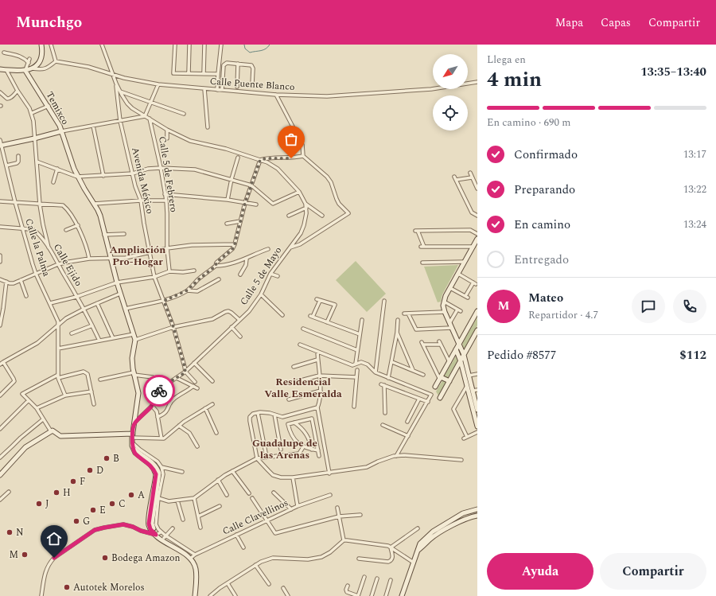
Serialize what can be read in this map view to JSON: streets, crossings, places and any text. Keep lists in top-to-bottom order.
{
  "streets": {
    "main road": ["Temixco"],
    "street": [
      "Calle Puente Blanco",
      "Calle 5 de Febrero",
      "Avenida México",
      "Calle la Palma",
      "Calle Ejido",
      "Calle 5 de Mayo",
      "Calle Clavellinos"
    ]
  },
  "crossings": [
    ["Calle Puente Blanco", "Calle 5 de Mayo"],
    ["Calle 5 de Febrero", "Calle 5 de Mayo"],
    ["Avenida México", "Calle 5 de Mayo"],
    ["Calle la Palma", "Calle Ejido"]
  ],
  "districts": ["Ampliación Pro-Hogar", "Residencial Valle Esmeralda", "Guadalupe de las Arenas"],
  "places": [
    "B",
    "D",
    "F",
    "H",
    "A",
    "J",
    "C",
    "E",
    "G",
    "N",
    "M",
    "Bodega Amazon",
    "Autotek Morelos"
  ],
  "north": "bottom left",
  "page": {
    "header": "Munchgo",
    "nav": ["Mapa", "Capas", "Compartir"],
    "heading": ["4 min", "Llega en", "13:35–13:40"],
    "panel": [
      "Mateo",
      "Repartidor · 4.7",
      "Pedido #8577",
      "$112"
    ],
    "bar": "En camino · 690 m",
    "list": [
      ["Confirmado", "13:17"],
      ["Preparando", "13:22"],
      ["En camino", "13:24"],
      "Entregado"
    ],
    "round": "M",
    "buttons": ["Ayuda", "Compartir"]
  }
}
